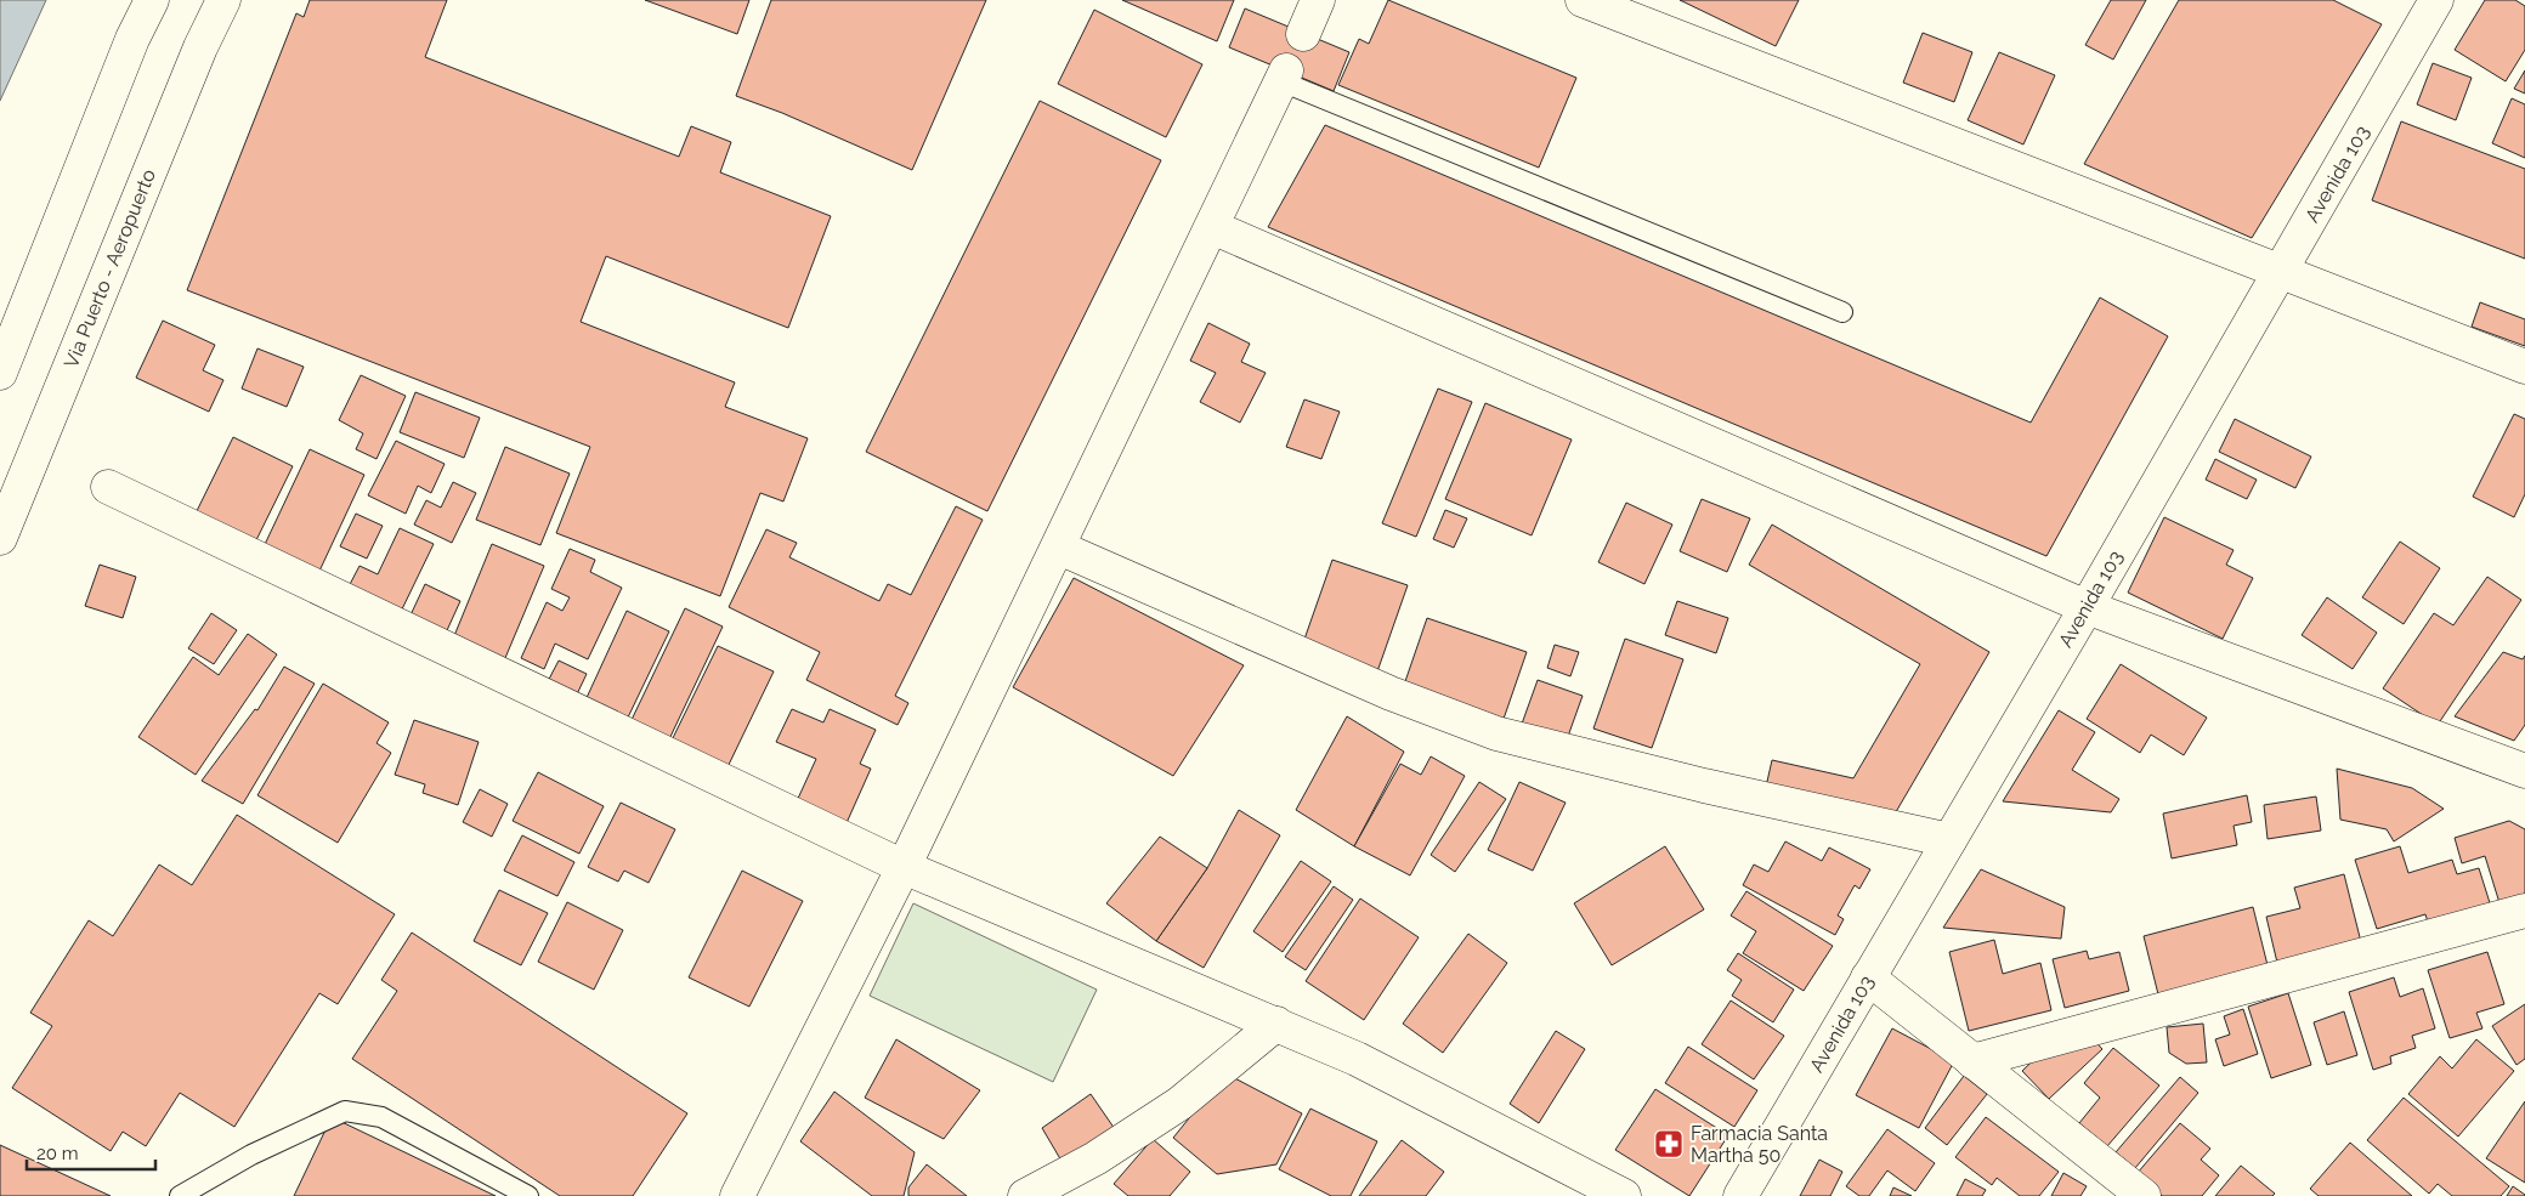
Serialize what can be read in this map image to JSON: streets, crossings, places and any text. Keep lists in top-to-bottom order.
{
  "streets": {
    "street": ["Avenida 103", "Via Puerto - Aeropuerto"]
  },
  "places": {
    "pharmacy": ["Farmacia Santa Martha 50"]
  },
  "scale_bar": "20 m"
}
